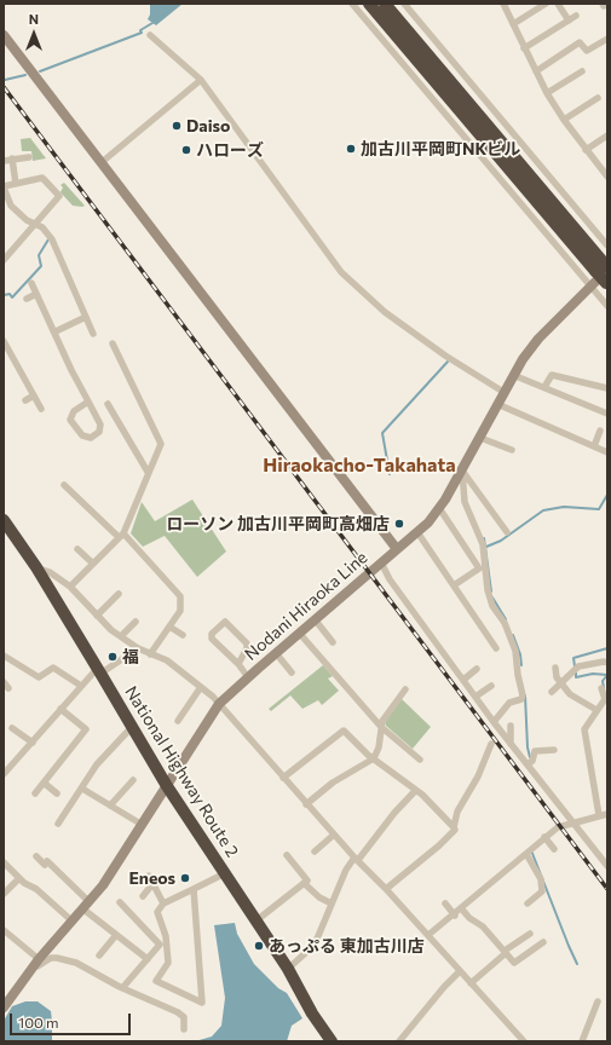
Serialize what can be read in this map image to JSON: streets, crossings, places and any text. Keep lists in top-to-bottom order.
{
  "streets": {
    "highway": ["National Highway Route 2"],
    "main road": ["Nodani Hiraoka Line"]
  },
  "crossings": [
    ["Nodani Hiraoka Line", "National Highway Route 2"]
  ],
  "districts": ["Hiraokacho-Takahata"],
  "places": [
    "Daiso",
    "加古川平岡町NKビル",
    "ハローズ",
    "ローソン 加古川平岡町高畑店",
    "福",
    "Eneos",
    "あっぷる 東加古川店"
  ],
  "scale_bar": "100 m",
  "north": "top"
}
